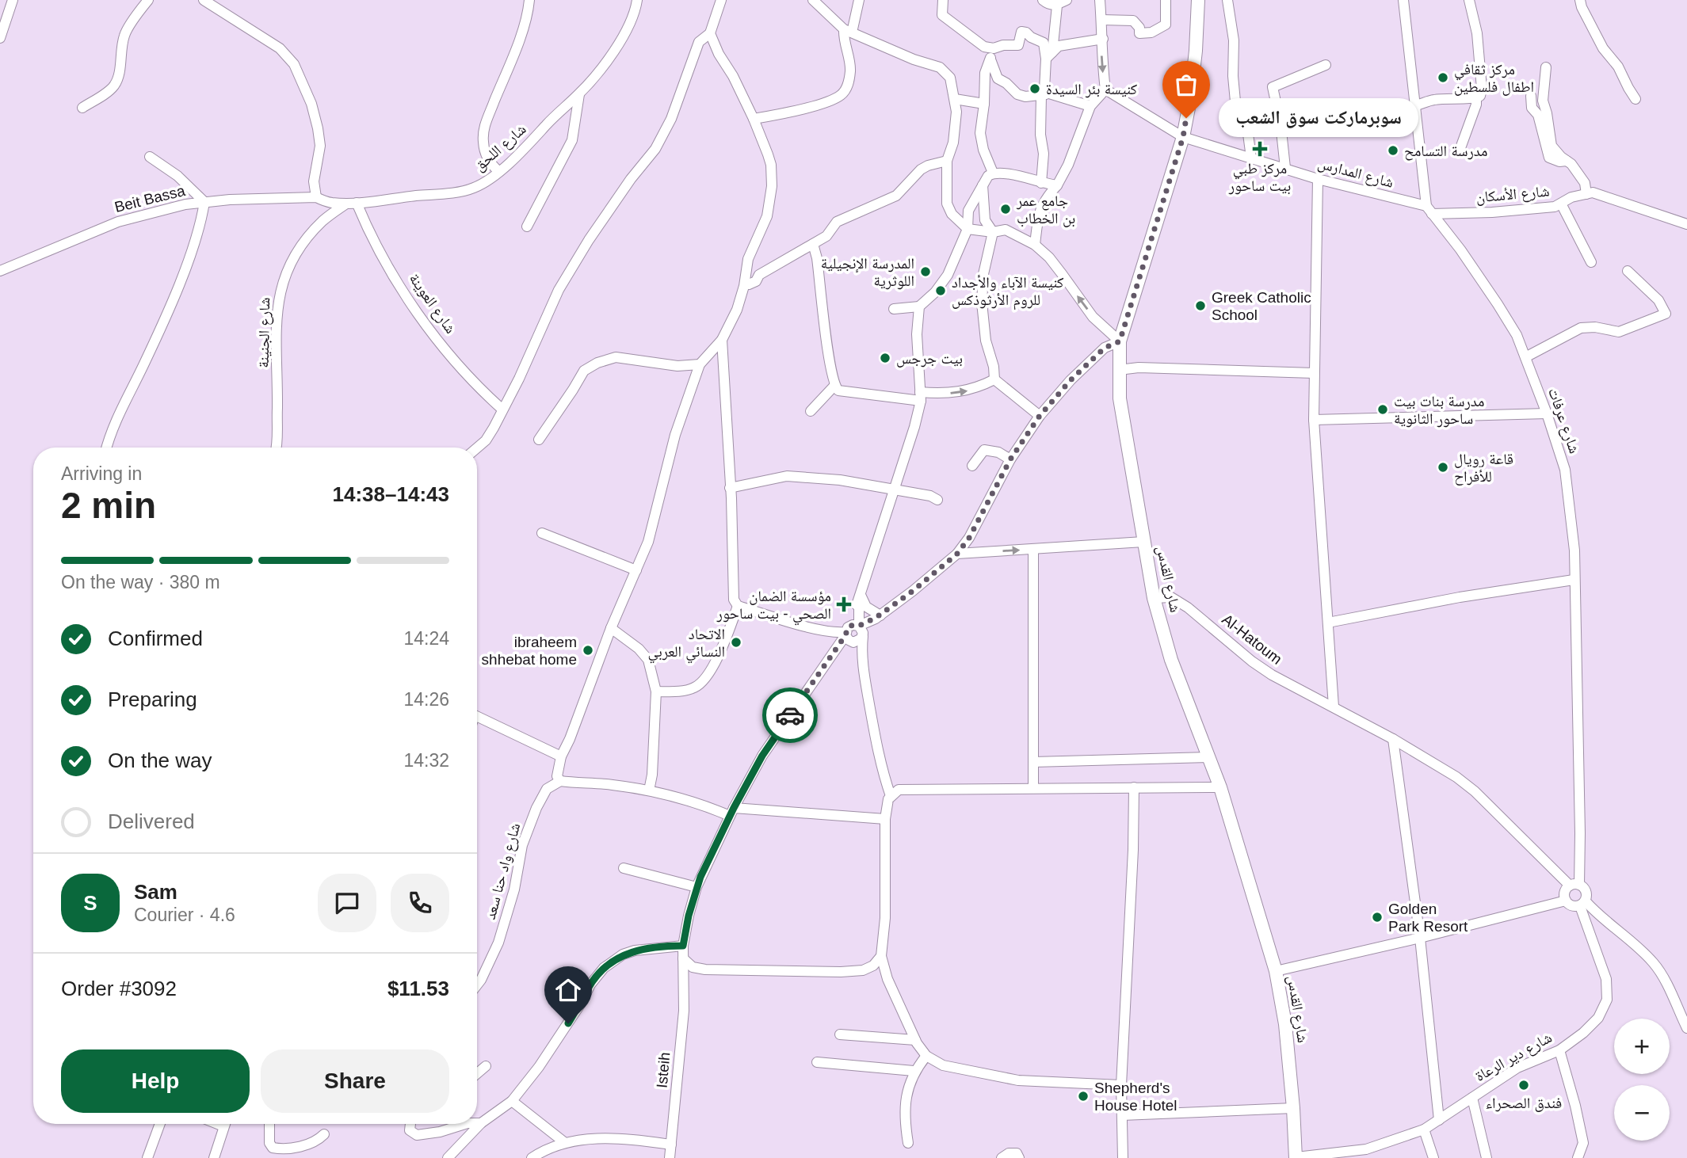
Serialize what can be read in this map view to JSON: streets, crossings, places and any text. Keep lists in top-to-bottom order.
{
  "streets": {
    "main road": ["شارع القدس"],
    "street": [
      "شارع اللحق",
      "شارع المدارس",
      "شارع الأسكان",
      "Beit Bassa",
      "شارع العوينة",
      "شارع الجنينة",
      "شارع عرفات",
      "Al-Hatoum",
      "شارع واد حنا سعد",
      "شارع دير الرعاة",
      "Isteih"
    ]
  },
  "crossings": [
    ["شارع اللحق", "Beit Bassa"],
    ["شارع اللحق", "شارع العوينة"],
    ["شارع اللحق", "شارع الجنينة"],
    ["شارع المدارس", "شارع الأسكان"],
    ["شارع المدارس", "شارع عرفات"],
    ["شارع المدارس", "شارع القدس"],
    ["شارع الأسكان", "شارع عرفات"],
    ["شارع العوينة", "شارع الجنينة"],
    ["شارع عرفات", "Al-Hatoum"],
    ["شارع عرفات", "شارع دير الرعاة"],
    ["شارع القدس", "Al-Hatoum"],
    ["شارع القدس", "شارع دير الرعاة"],
    ["Al-Hatoum", "شارع دير الرعاة"]
  ],
  "places": {
    "other": [
      "مركز ثقافي اطفال فلسطين",
      "كنيسة بئر السيدة",
      "سوبرماركت سوق الشعب",
      "مدرسة التسامح",
      "جامع عمر بن الخطاب",
      "المدرسة الإنجيلية اللوثرية",
      "كنيسة الآباء والأجداد للروم الأرثوذكس",
      "Greek Catholic School",
      "بيت جرجس",
      "مدرسة بنات بيت ساحور الثانوية",
      "قاعة رويال للأفراح",
      "الاتحاد النسائي العربي",
      "ibraheem shhebat home",
      "Golden Park Resort",
      "فندق الصحراء",
      "Shepherd's House Hotel"
    ],
    "health": ["مركز طبي بيت ساحور", "مؤسسة الضمان الصحي - بيت ساحور"]
  },
  "page": {
    "bubble": "سوبرماركت سوق الشعب",
    "heading": ["2 min", "Arriving in", "14:38–14:43"],
    "panel": [
      "Sam",
      "Courier · 4.6",
      "Order #3092",
      "$11.53"
    ],
    "bar": "On the way · 380 m",
    "list": [
      ["Confirmed", "14:24"],
      ["Preparing", "14:26"],
      ["On the way", "14:32"],
      "Delivered"
    ],
    "round": "S",
    "map_buttons": ["+", "−"],
    "buttons": ["Help", "Share"]
  }
}
